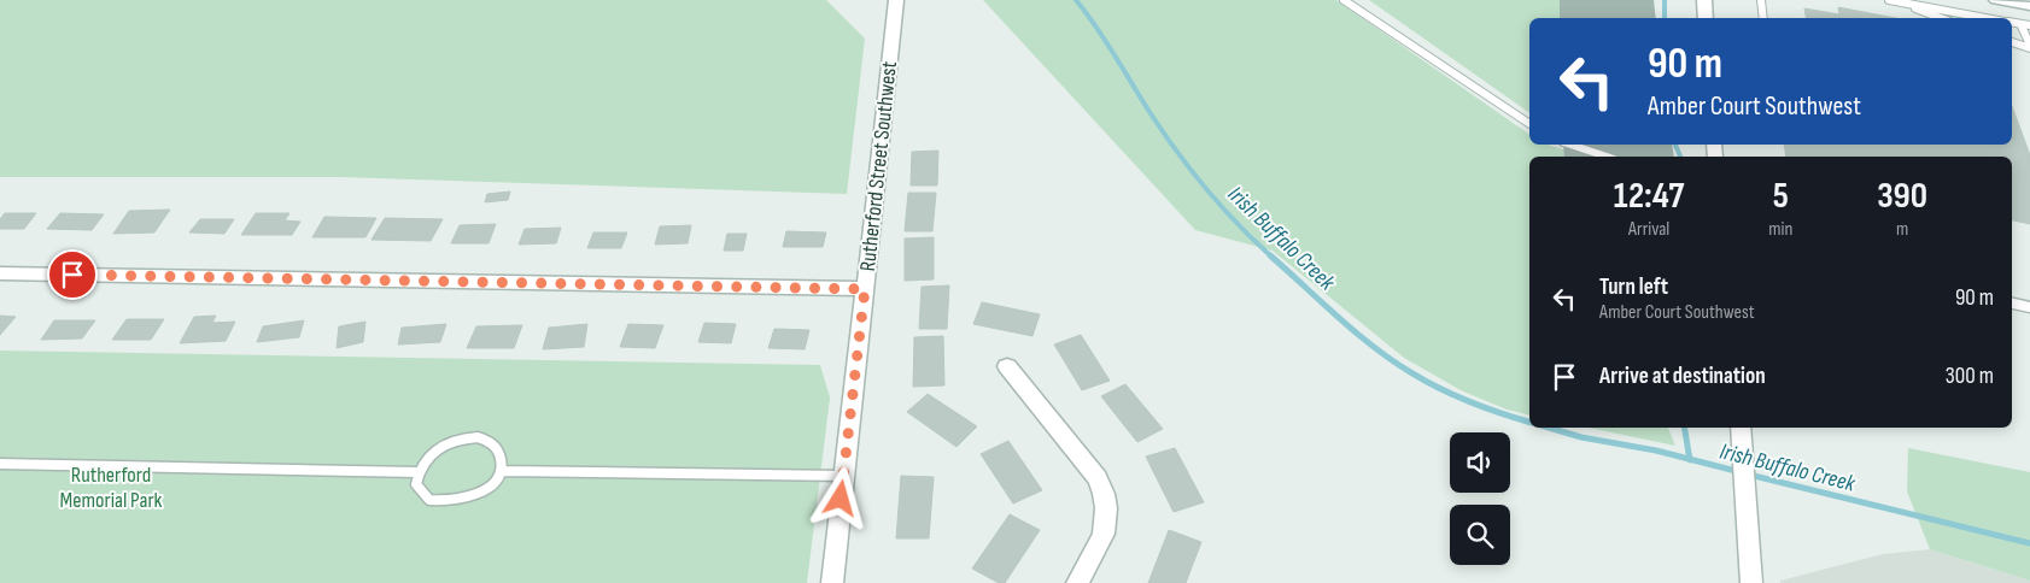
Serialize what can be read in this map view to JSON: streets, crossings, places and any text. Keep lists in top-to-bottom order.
{
  "streets": {
    "street": ["Rutherford Street Southwest"]
  },
  "water": ["Irish Buffalo Creek"],
  "parks": ["Rutherford Memorial Park"],
  "page": {
    "turn": ["90 m", "Amber Court Southwest"],
    "eta": [
      "12:47",
      "Arrival",
      "5",
      "min",
      "390",
      "m"
    ],
    "list": [
      {
        "name": "Turn left",
        "note": "Amber Court Southwest",
        "value": "90 m"
      },
      {
        "name": "Arrive at destination",
        "value": "300 m"
      }
    ]
  }
}
